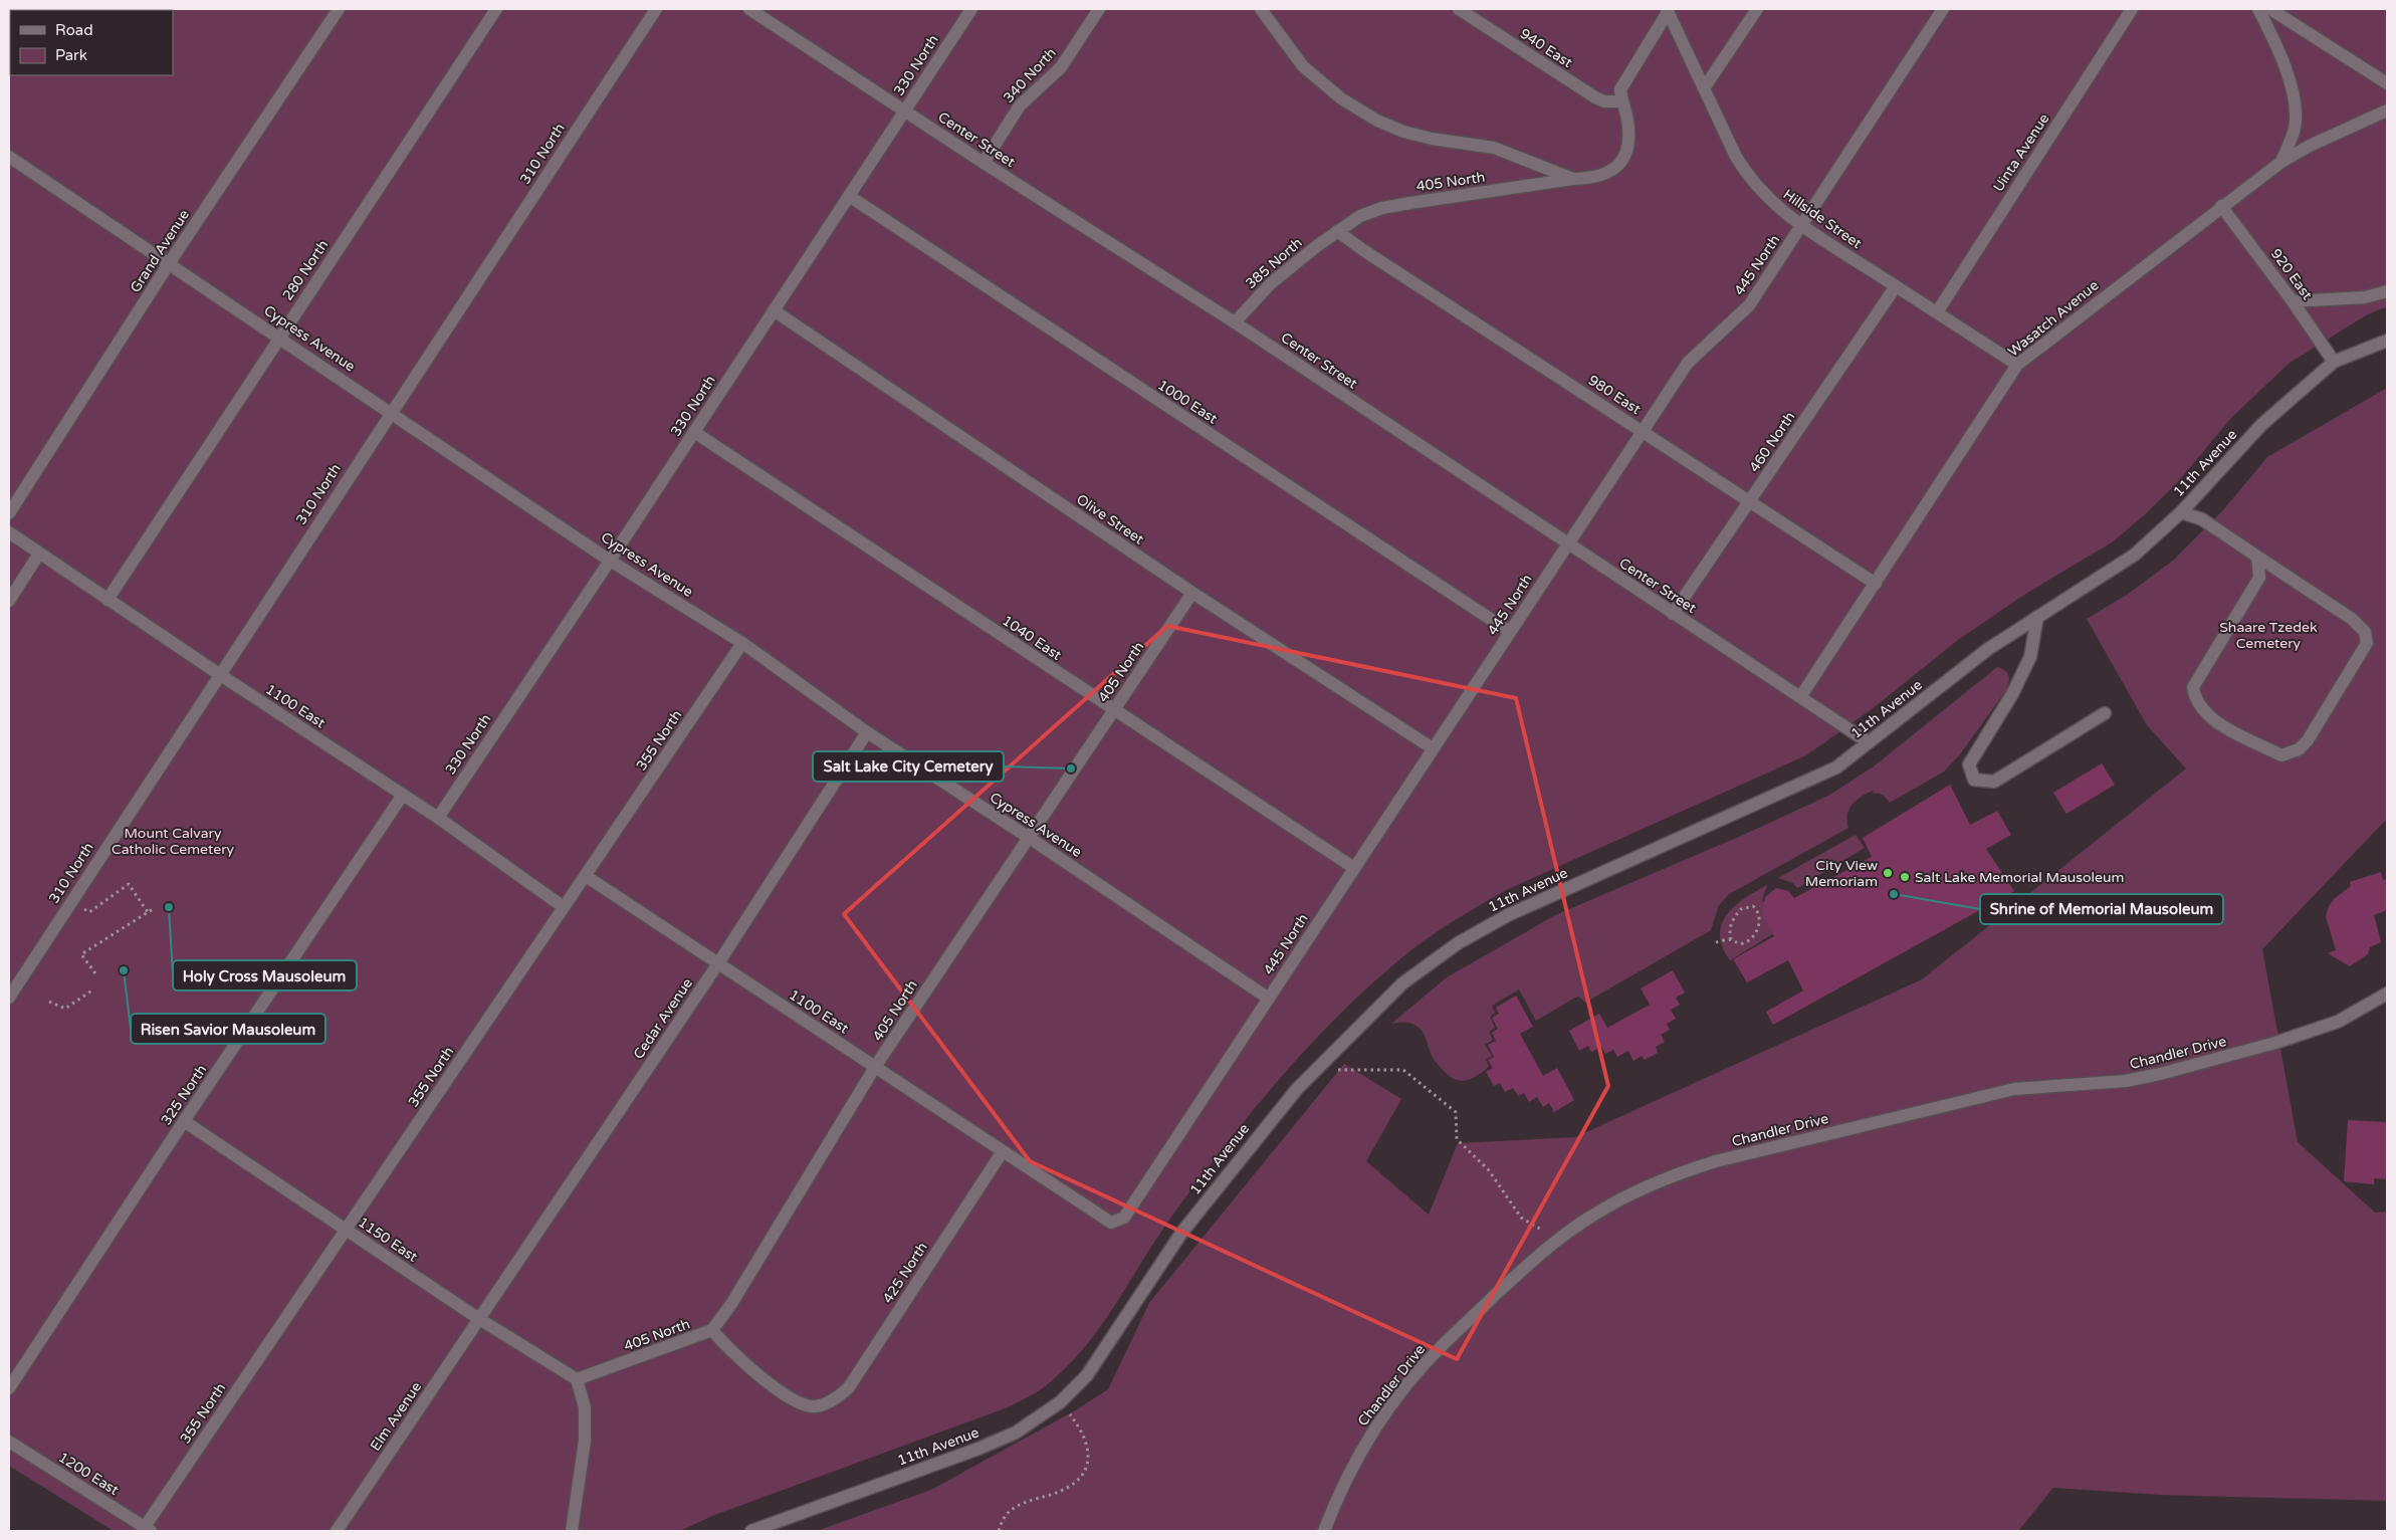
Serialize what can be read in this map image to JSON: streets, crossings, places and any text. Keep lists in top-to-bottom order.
{
  "streets": {
    "street": [
      "940 East",
      "330 North",
      "340 North",
      "Center Street",
      "Uinta Avenue",
      "310 North",
      "405 North",
      "Hillside Street",
      "Grand Avenue",
      "385 North",
      "445 North",
      "280 North",
      "920 East",
      "Wasatch Avenue",
      "Cypress Avenue",
      "980 East",
      "1000 East",
      "460 North",
      "11th Avenue",
      "Olive Street",
      "1040 East",
      "1100 East",
      "355 North",
      "Cedar Avenue",
      "Chandler Drive",
      "325 North",
      "1150 East",
      "425 North",
      "Elm Avenue",
      "1200 East"
    ]
  },
  "crossings": [
    ["940 East", "405 North"],
    ["330 North", "Center Street"],
    ["330 North", "Cypress Avenue"],
    ["330 North", "1000 East"],
    ["330 North", "Olive Street"],
    ["330 North", "1040 East"],
    ["330 North", "1100 East"],
    ["340 North", "Center Street"],
    ["Center Street", "385 North"],
    ["Center Street", "445 North"],
    ["Center Street", "Wasatch Avenue"],
    ["Center Street", "460 North"],
    ["Center Street", "11th Avenue"],
    ["Uinta Avenue", "Hillside Street"],
    ["310 North", "Cypress Avenue"],
    ["310 North", "1100 East"],
    ["405 North", "385 North"],
    ["405 North", "Cypress Avenue"],
    ["405 North", "980 East"],
    ["405 North", "Olive Street"],
    ["405 North", "1040 East"],
    ["405 North", "1100 East"],
    ["405 North", "1150 East"],
    ["405 North", "425 North"],
    ["Hillside Street", "445 North"],
    ["Hillside Street", "Wasatch Avenue"],
    ["Hillside Street", "460 North"],
    ["Grand Avenue", "Cypress Avenue"],
    ["385 North", "980 East"],
    ["445 North", "Cypress Avenue"],
    ["445 North", "980 East"],
    ["445 North", "1000 East"],
    ["445 North", "Olive Street"],
    ["445 North", "1040 East"],
    ["445 North", "1100 East"],
    ["280 North", "Cypress Avenue"],
    ["280 North", "1100 East"],
    ["920 East", "Wasatch Avenue"],
    ["920 East", "11th Avenue"],
    ["Wasatch Avenue", "980 East"],
    ["Cypress Avenue", "355 North"],
    ["Cypress Avenue", "Cedar Avenue"],
    ["980 East", "460 North"],
    ["1100 East", "355 North"],
    ["1100 East", "Cedar Avenue"],
    ["1100 East", "325 North"],
    ["1100 East", "425 North"],
    ["355 North", "1150 East"],
    ["355 North", "1200 East"],
    ["Cedar Avenue", "1150 East"],
    ["Cedar Avenue", "Elm Avenue"],
    ["325 North", "1150 East"],
    ["1150 East", "Elm Avenue"]
  ],
  "parks": ["Shaare Tzedek Cemetery", "Mount Calvary Catholic Cemetery"],
  "places": [
    "Salt Lake City Cemetery",
    "City View Memoriam",
    "Salt Lake Memorial Mausoleum",
    "Shrine of Memorial Mausoleum",
    "Holy Cross Mausoleum",
    "Risen Savior Mausoleum"
  ],
  "legend": ["Road", "Park"]
}
